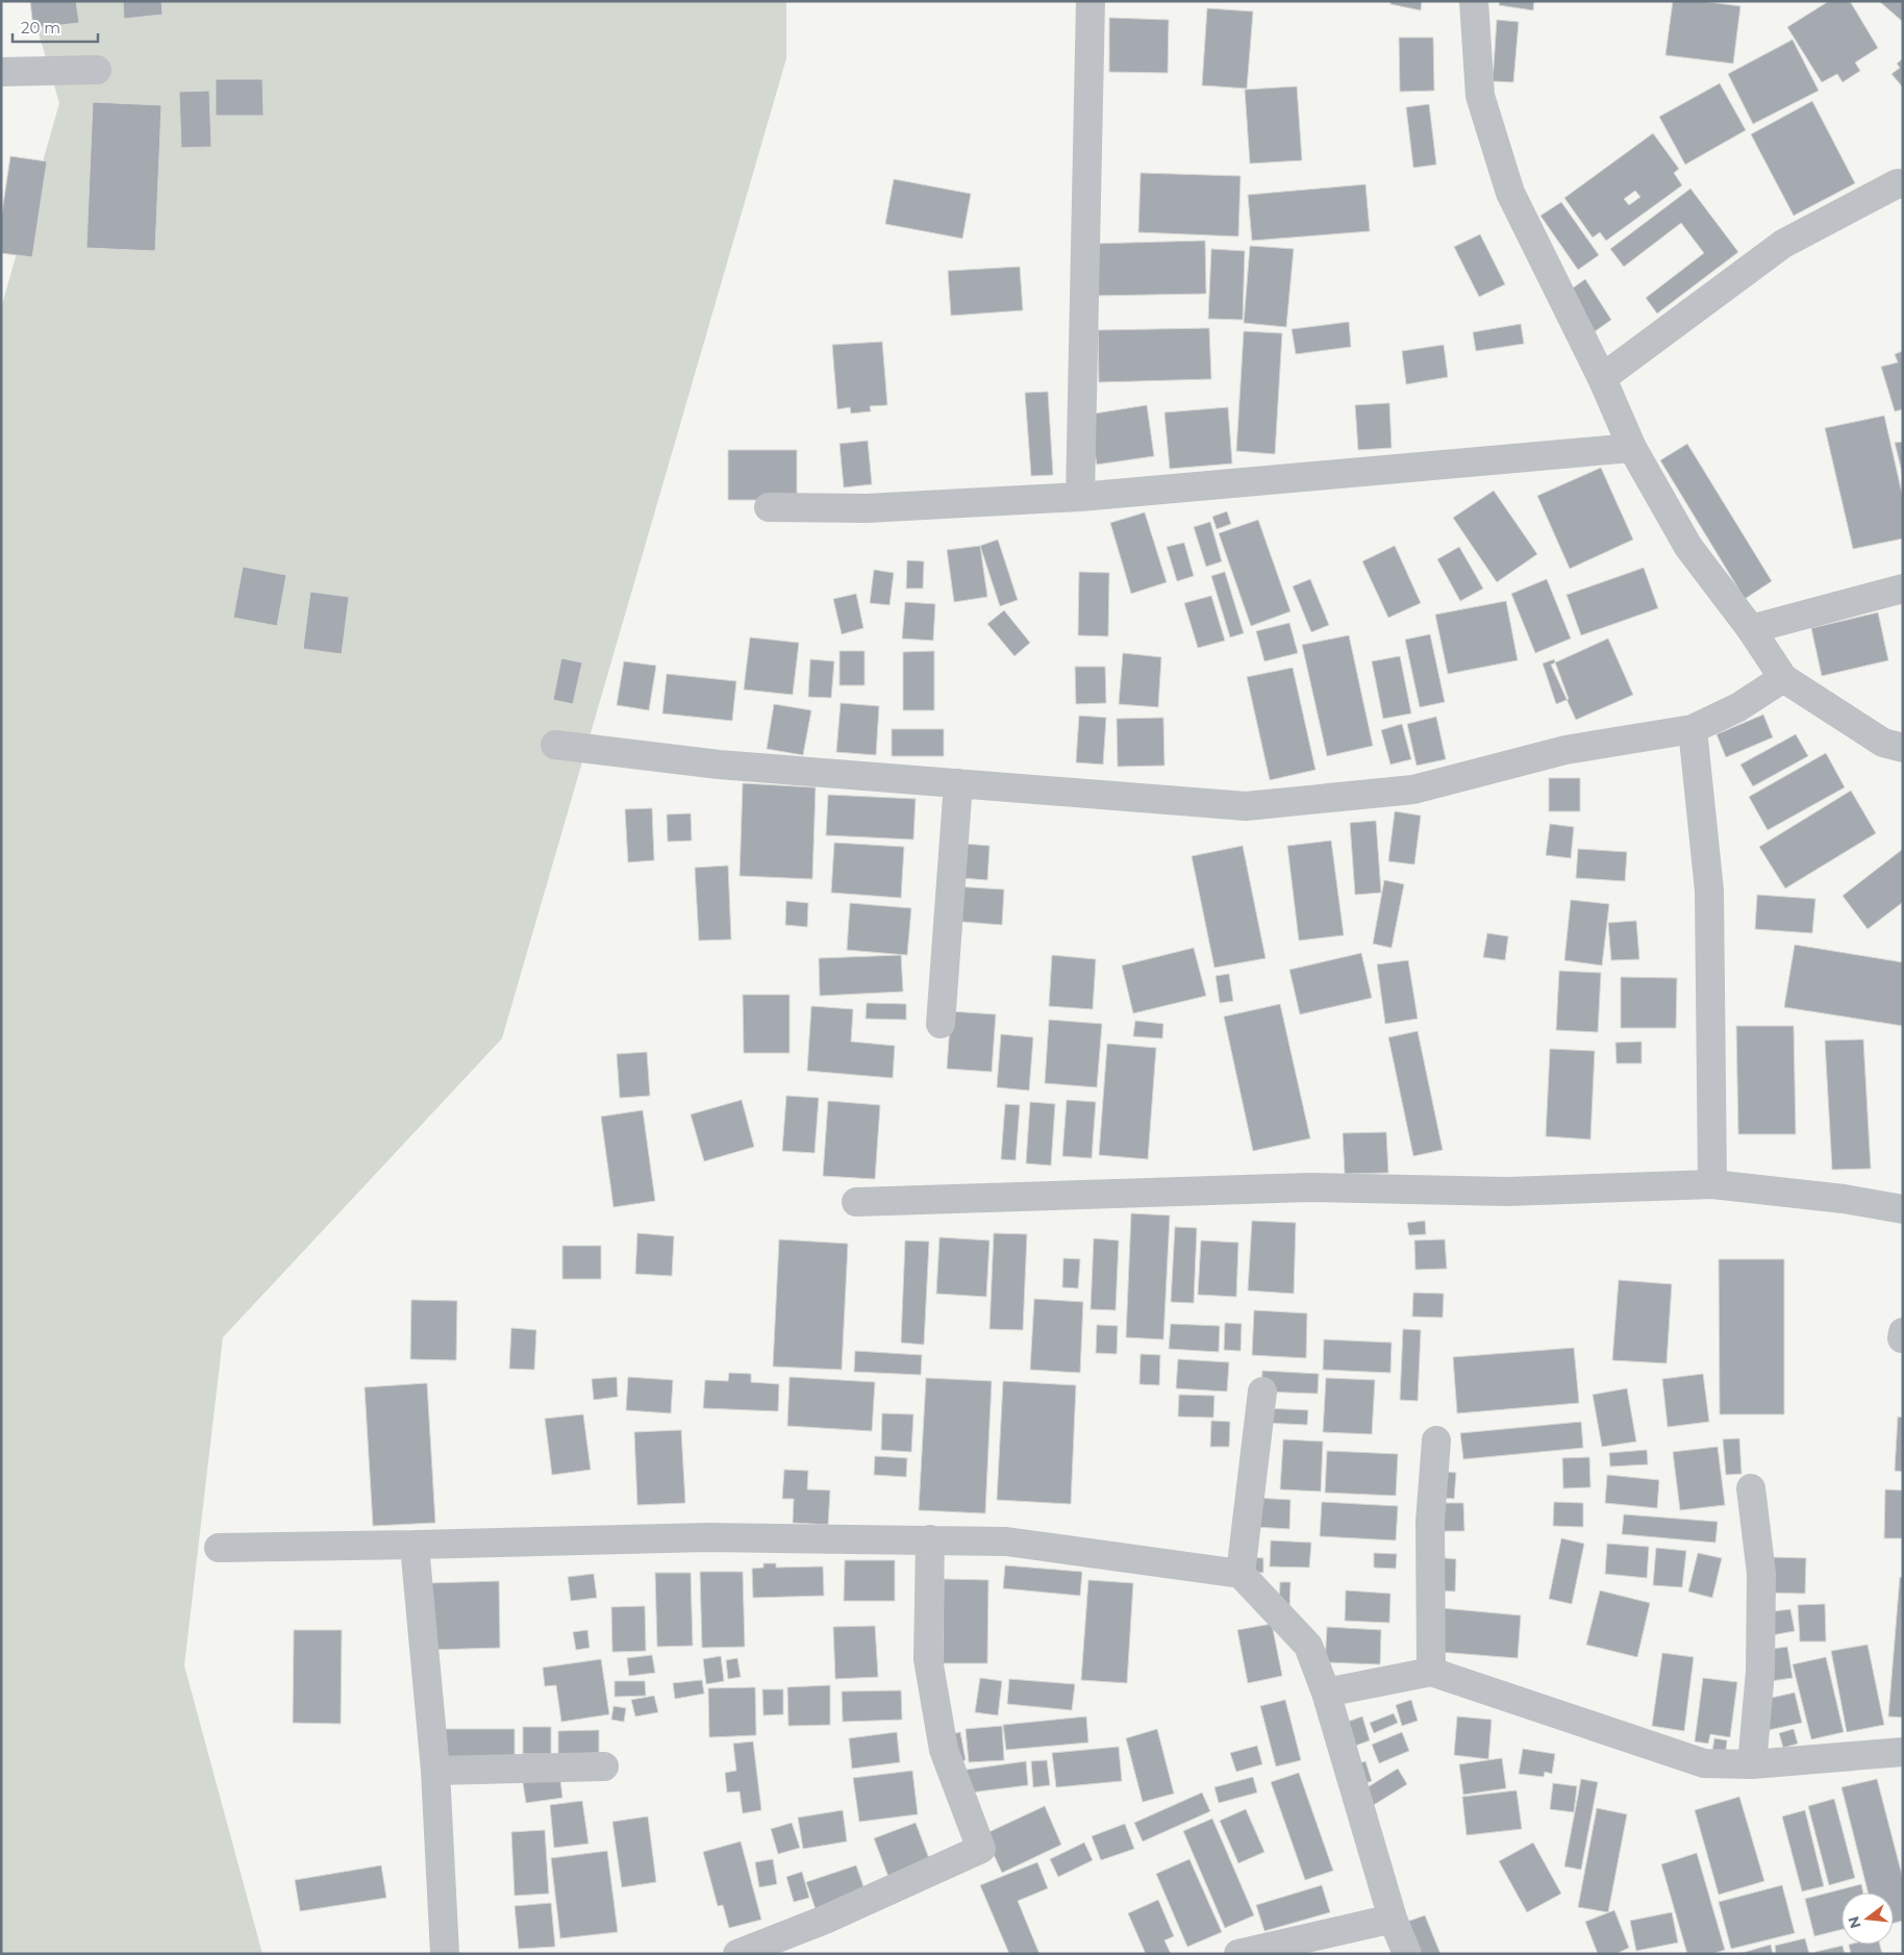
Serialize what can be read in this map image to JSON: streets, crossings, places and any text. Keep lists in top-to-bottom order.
{
  "scale_bar": "20 m",
  "north": "left"
}
